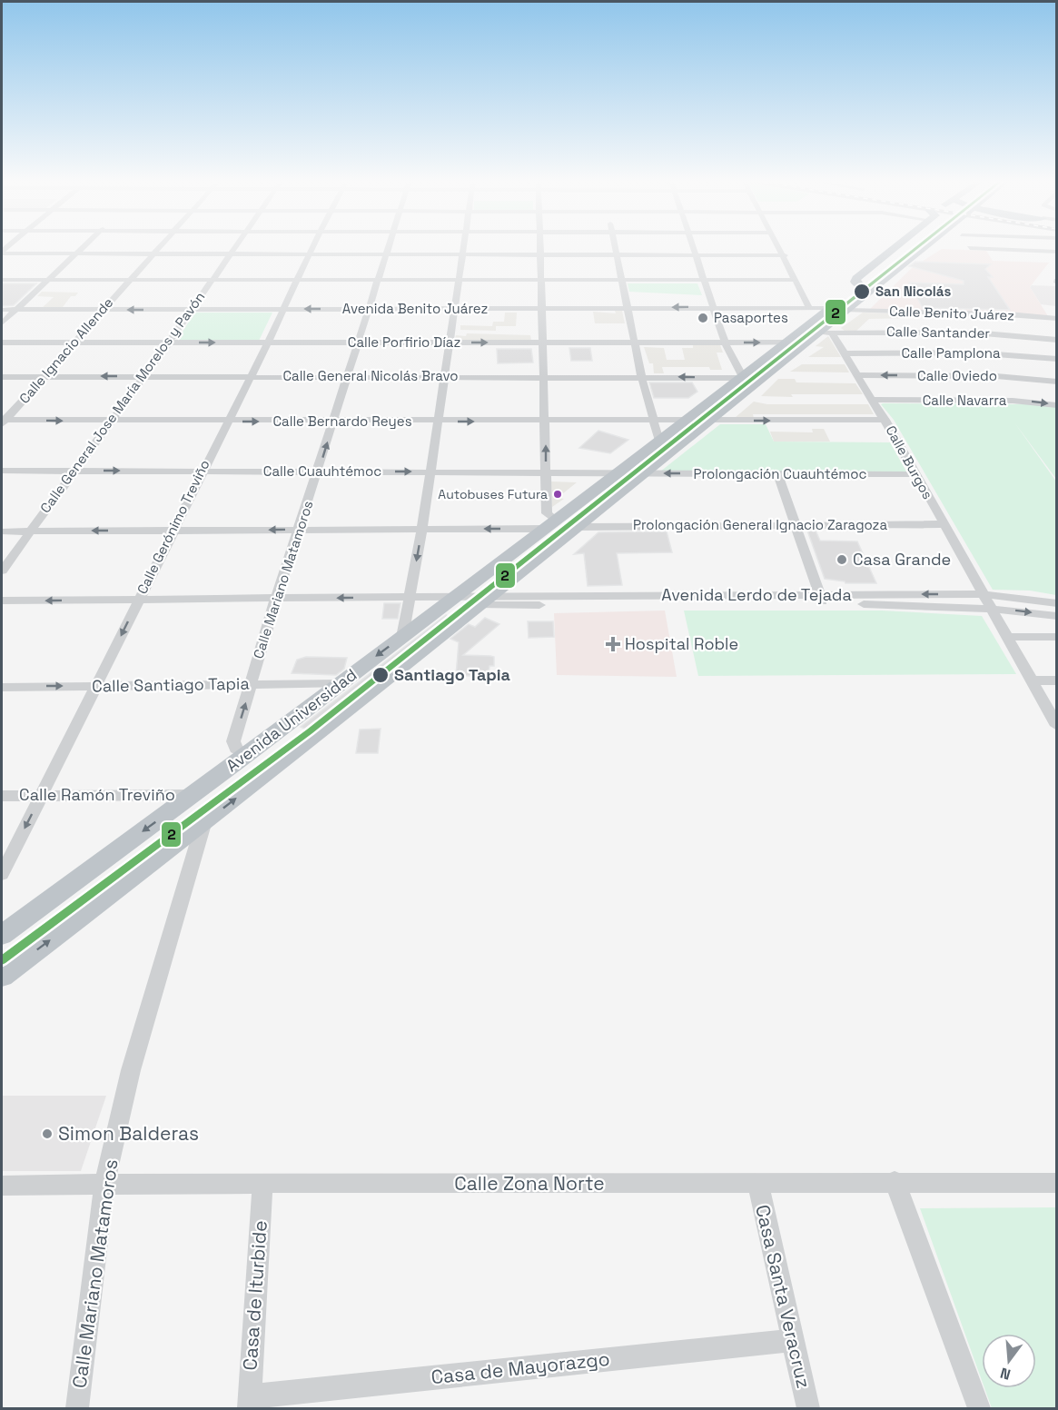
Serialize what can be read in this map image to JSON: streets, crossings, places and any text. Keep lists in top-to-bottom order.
{
  "streets": {
    "highway": ["Avenida Universidad"],
    "street": [
      "Avenida Benito Juárez",
      "Calle Benito Juárez",
      "Calle Santander",
      "Calle Porfirio Díaz",
      "Calle Ignacio Allende",
      "Calle Pamplona",
      "Calle General Nicolás Bravo",
      "Calle Oviedo",
      "Calle Navarra",
      "Calle General Jose María Morelos y Pavón",
      "Calle Bernardo Reyes",
      "Calle Burgos",
      "Calle Cuauhtémoc",
      "Prolongación Cuauhtémoc",
      "Prolongación General Ignacio Zaragoza",
      "Calle Gerónimo Treviño",
      "Calle Mariano Matamoros",
      "Avenida Lerdo de Tejada",
      "Calle Santiago Tapia",
      "Calle Ramón Treviño",
      "Calle Zona Norte",
      "Casa de Iturbide",
      "Casa Santa Veracruz",
      "Casa de Mayorazgo"
    ]
  },
  "crossings": [
    ["Avenida Benito Juárez", "Calle Ignacio Allende"],
    ["Avenida Benito Juárez", "Calle General Jose María Morelos y Pavón"],
    ["Avenida Benito Juárez", "Calle Gerónimo Treviño"],
    ["Avenida Benito Juárez", "Calle Mariano Matamoros"],
    ["Avenida Benito Juárez", "Avenida Universidad"],
    ["Calle Benito Juárez", "Calle Santander"],
    ["Calle Benito Juárez", "Avenida Universidad"],
    ["Calle Santander", "Calle Burgos"],
    ["Calle Santander", "Avenida Universidad"],
    ["Calle Porfirio Díaz", "Calle Ignacio Allende"],
    ["Calle Porfirio Díaz", "Calle General Jose María Morelos y Pavón"],
    ["Calle Porfirio Díaz", "Calle Gerónimo Treviño"],
    ["Calle Porfirio Díaz", "Calle Mariano Matamoros"],
    ["Calle Porfirio Díaz", "Avenida Universidad"],
    ["Calle Ignacio Allende", "Calle General Nicolás Bravo"],
    ["Calle Ignacio Allende", "Calle Bernardo Reyes"],
    ["Calle Pamplona", "Calle Burgos"],
    ["Calle General Nicolás Bravo", "Calle General Jose María Morelos y Pavón"],
    ["Calle General Nicolás Bravo", "Calle Gerónimo Treviño"],
    ["Calle General Nicolás Bravo", "Calle Mariano Matamoros"],
    ["Calle General Nicolás Bravo", "Avenida Universidad"],
    ["Calle Oviedo", "Calle Burgos"],
    ["Calle Navarra", "Calle Burgos"],
    ["Calle General Jose María Morelos y Pavón", "Calle Bernardo Reyes"],
    ["Calle General Jose María Morelos y Pavón", "Calle Cuauhtémoc"],
    ["Calle Bernardo Reyes", "Calle Burgos"],
    ["Calle Bernardo Reyes", "Calle Gerónimo Treviño"],
    ["Calle Bernardo Reyes", "Calle Mariano Matamoros"],
    ["Calle Bernardo Reyes", "Avenida Universidad"],
    ["Calle Burgos", "Prolongación Cuauhtémoc"],
    ["Calle Burgos", "Prolongación General Ignacio Zaragoza"],
    ["Calle Burgos", "Avenida Lerdo de Tejada"],
    ["Calle Burgos", "Avenida Universidad"],
    ["Calle Cuauhtémoc", "Prolongación Cuauhtémoc"],
    ["Calle Cuauhtémoc", "Calle Gerónimo Treviño"],
    ["Calle Cuauhtémoc", "Calle Mariano Matamoros"],
    ["Calle Cuauhtémoc", "Avenida Universidad"],
    ["Prolongación Cuauhtémoc", "Avenida Universidad"],
    ["Prolongación General Ignacio Zaragoza", "Avenida Universidad"],
    ["Calle Gerónimo Treviño", "Avenida Lerdo de Tejada"],
    ["Calle Gerónimo Treviño", "Calle Santiago Tapia"],
    ["Calle Gerónimo Treviño", "Calle Ramón Treviño"],
    ["Calle Mariano Matamoros", "Avenida Lerdo de Tejada"],
    ["Calle Mariano Matamoros", "Calle Santiago Tapia"],
    ["Calle Mariano Matamoros", "Avenida Universidad"],
    ["Calle Mariano Matamoros", "Calle Zona Norte"],
    ["Avenida Lerdo de Tejada", "Avenida Universidad"],
    ["Calle Santiago Tapia", "Avenida Universidad"],
    ["Avenida Universidad", "Calle Ramón Treviño"],
    ["Calle Zona Norte", "Casa de Iturbide"],
    ["Calle Zona Norte", "Casa Santa Veracruz"],
    ["Casa de Iturbide", "Casa de Mayorazgo"],
    ["Casa Santa Veracruz", "Casa de Mayorazgo"]
  ],
  "one_way": ["Calle Oviedo", "Calle Navarra", "Prolongación Cuauhtémoc"],
  "places": {
    "other": [
      "San Nicolás",
      "Pasaportes",
      "Autobuses Futura",
      "Casa Grande",
      "Santiago Tapia",
      "Simon Balderas"
    ],
    "health": ["Hospital Roble"]
  },
  "lines": ["transit line 2"],
  "north": "bottom"
}
